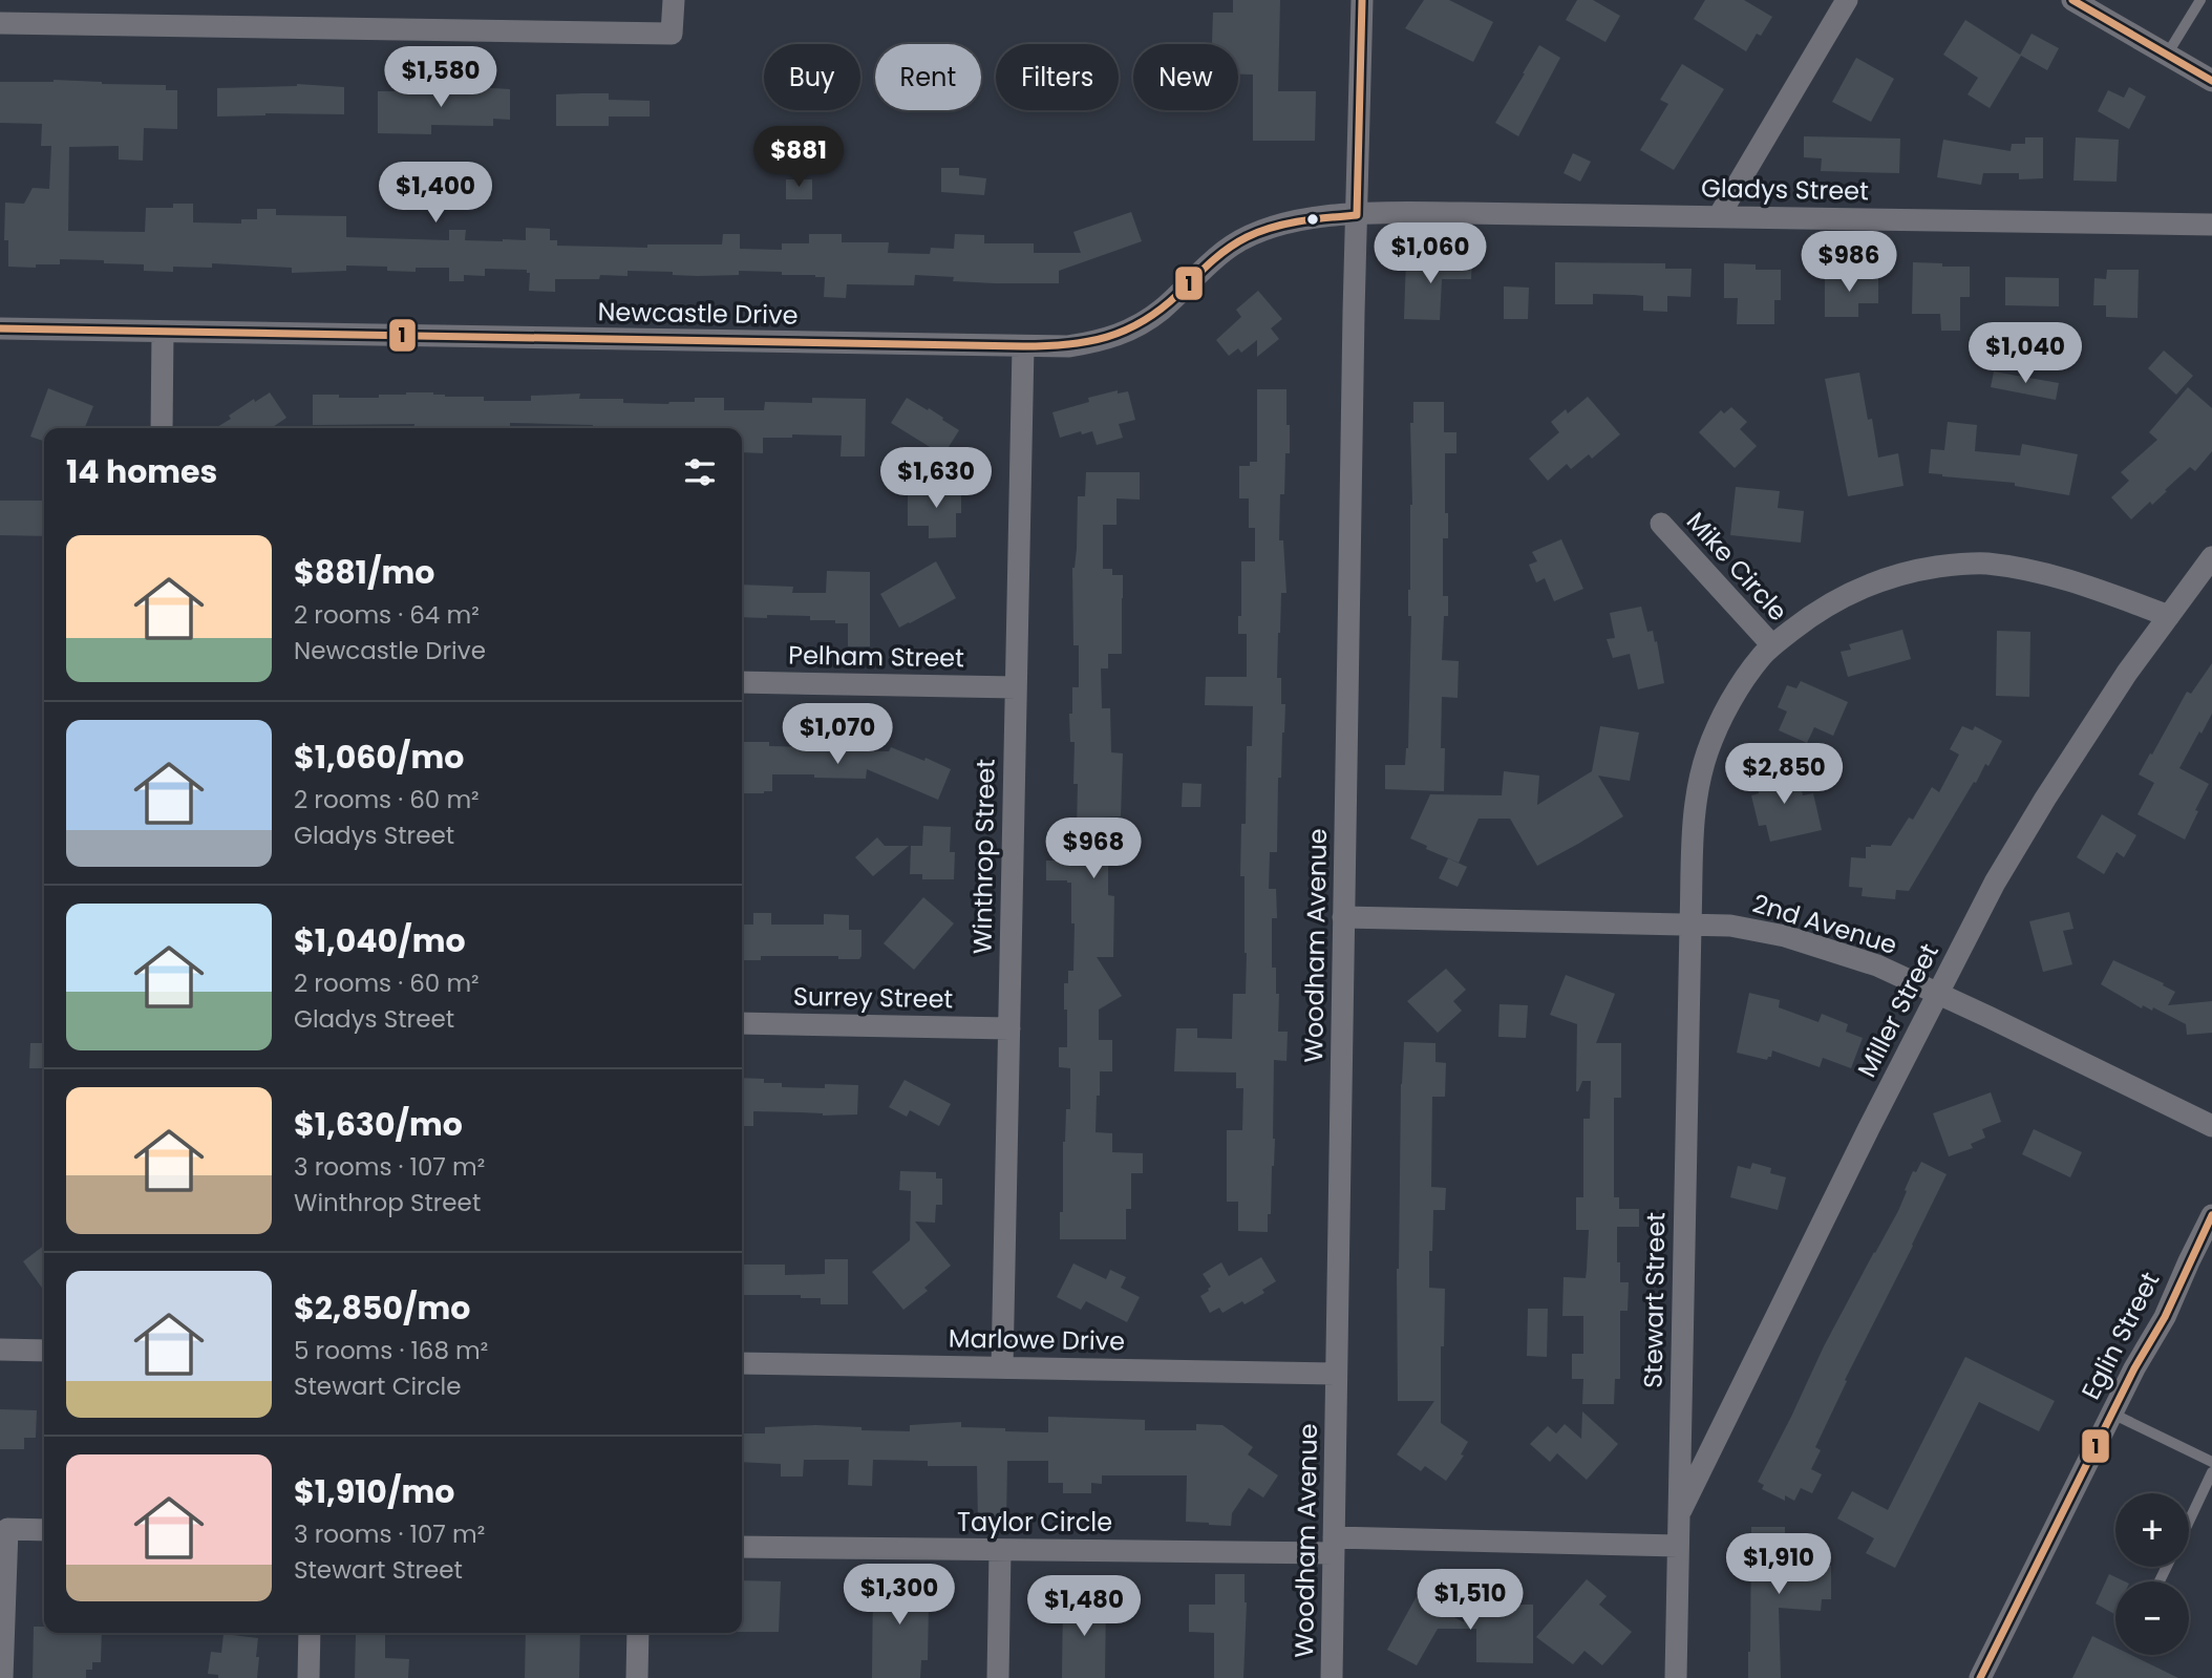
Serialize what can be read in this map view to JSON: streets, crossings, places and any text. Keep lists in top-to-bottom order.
{
  "streets": {
    "street": [
      "Gladys Street",
      "Newcastle Drive",
      "Mike Circle",
      "Pelham Street",
      "Winthrop Street",
      "2nd Avenue",
      "Woodham Avenue",
      "Surrey Street",
      "Miller Street",
      "Stewart Street",
      "Eglin Street",
      "Marlowe Drive",
      "Taylor Circle"
    ]
  },
  "crossings": [
    ["Gladys Street", "Newcastle Drive"],
    ["Gladys Street", "Woodham Avenue"],
    ["Newcastle Drive", "Winthrop Street"],
    ["Newcastle Drive", "Woodham Avenue"],
    ["Mike Circle", "Stewart Street"],
    ["Pelham Street", "Winthrop Street"],
    ["Winthrop Street", "Surrey Street"],
    ["Winthrop Street", "Marlowe Drive"],
    ["2nd Avenue", "Woodham Avenue"],
    ["2nd Avenue", "Miller Street"],
    ["2nd Avenue", "Stewart Street"],
    ["Woodham Avenue", "Marlowe Drive"],
    ["Woodham Avenue", "Taylor Circle"],
    ["Miller Street", "Stewart Street"],
    ["Stewart Street", "Taylor Circle"]
  ],
  "lines": ["transit line 1"],
  "page": {
    "chip": [
      "Buy",
      "Rent",
      "Filters",
      "New"
    ],
    "price": [
      "$1,580",
      "$881",
      "$1,400",
      "$1,060",
      "$986",
      "$1,040",
      "$1,630",
      "$1,070",
      "$2,850",
      "$968",
      "$1,910",
      "$1,300",
      "$1,510",
      "$1,480"
    ],
    "heading": "14 homes",
    "list": [
      {
        "name": "$881/mo",
        "note": "2 rooms · 64 m² · Newcastle Drive"
      },
      {
        "name": "$1,060/mo",
        "note": "2 rooms · 60 m² · Gladys Street"
      },
      {
        "name": "$1,040/mo",
        "note": "2 rooms · 60 m² · Gladys Street"
      },
      {
        "name": "$1,630/mo",
        "note": "3 rooms · 107 m² · Winthrop Street"
      },
      {
        "name": "$2,850/mo",
        "note": "5 rooms · 168 m² · Stewart Circle"
      },
      {
        "name": "$1,910/mo",
        "note": "3 rooms · 107 m² · Stewart Street"
      }
    ],
    "map_buttons": ["+", "−"]
  }
}
